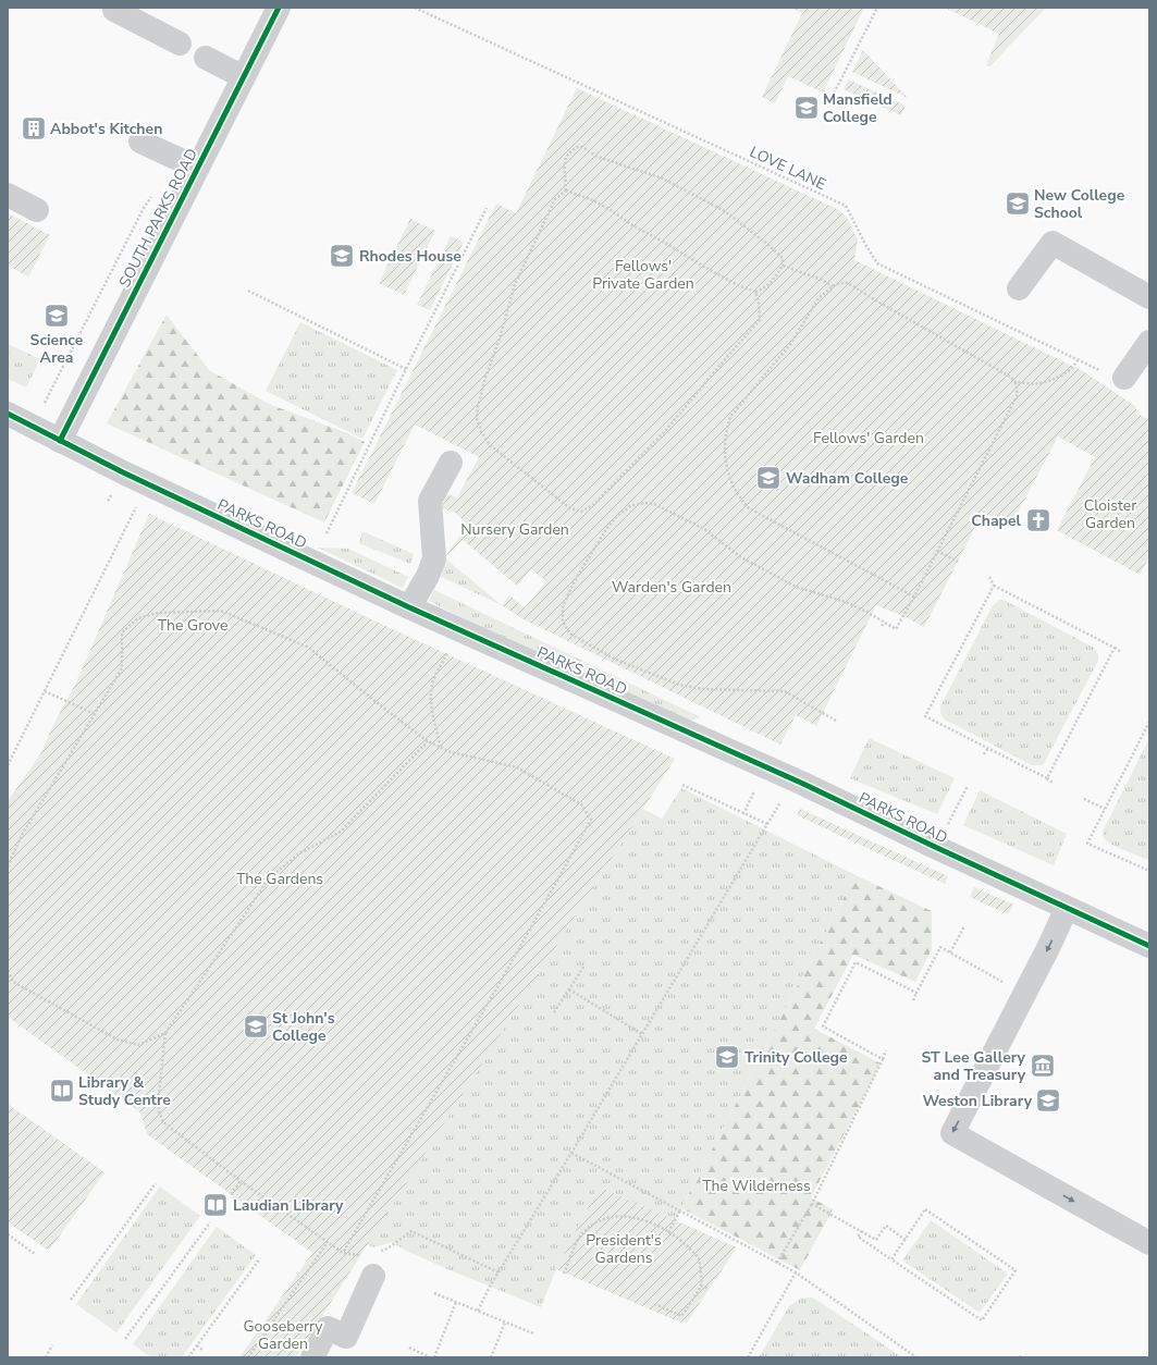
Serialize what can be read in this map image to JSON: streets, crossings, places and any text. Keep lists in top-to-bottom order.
{
  "streets": {
    "street": ["SOUTH PARKS ROAD", "PARKS ROAD"],
    "path": ["LOVE LANE"]
  },
  "crossings": [
    ["SOUTH PARKS ROAD", "PARKS ROAD"]
  ],
  "parks": [
    "Fellows' Private Garden",
    "Fellows' Garden",
    "Cloister Garden",
    "Nursery Garden",
    "Warden's Garden",
    "The Grove",
    "The Gardens",
    "The Wilderness",
    "President's Gardens",
    "Gooseberry Garden"
  ],
  "places": {
    "school or university": [
      "Mansfield College",
      "New College School",
      "Rhodes House",
      "Science Area",
      "Wadham College",
      "St John's College",
      "Trinity College",
      "Weston Library"
    ],
    "building": ["Abbot's Kitchen"],
    "church": ["Chapel"],
    "museum": ["ST Lee Gallery and Treasury"],
    "library": ["Library & Study Centre", "Laudian Library"]
  }
}
